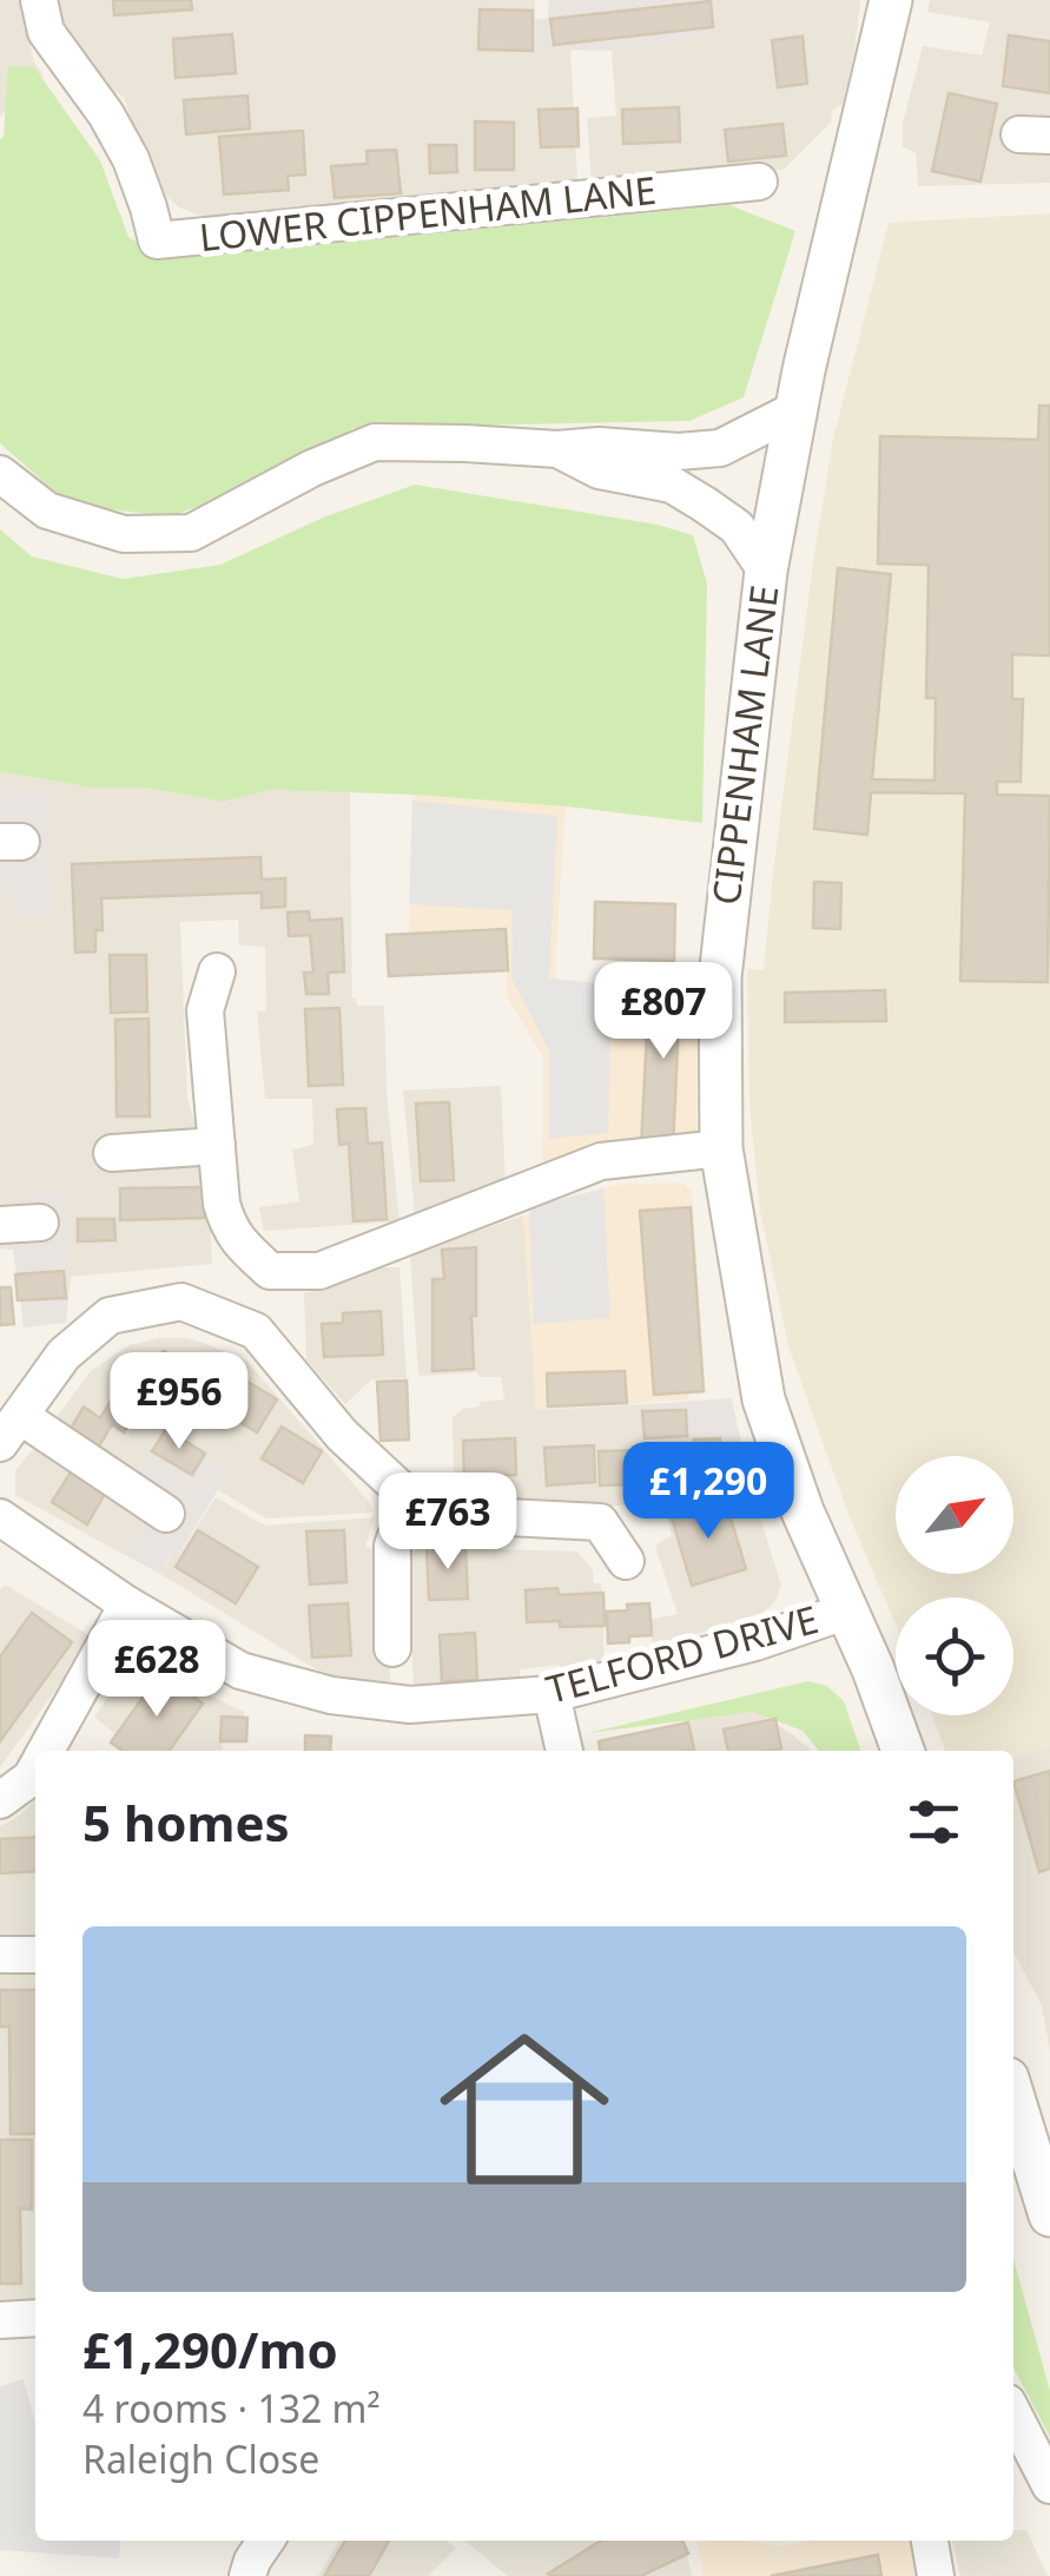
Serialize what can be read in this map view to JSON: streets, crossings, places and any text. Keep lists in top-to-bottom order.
{
  "streets": {
    "street": ["LOWER CIPPENHAM LANE", "CIPPENHAM LANE", "TELFORD DRIVE"]
  },
  "crossings": [
    ["CIPPENHAM LANE", "TELFORD DRIVE"]
  ],
  "north": "top right",
  "page": {
    "price": [
      "£807",
      "£956",
      "£1,290",
      "£763",
      "£628"
    ],
    "heading": "5 homes",
    "list": [
      {
        "name": "£1,290/mo",
        "note": "4 rooms · 132 m² · Raleigh Close"
      }
    ]
  }
}
